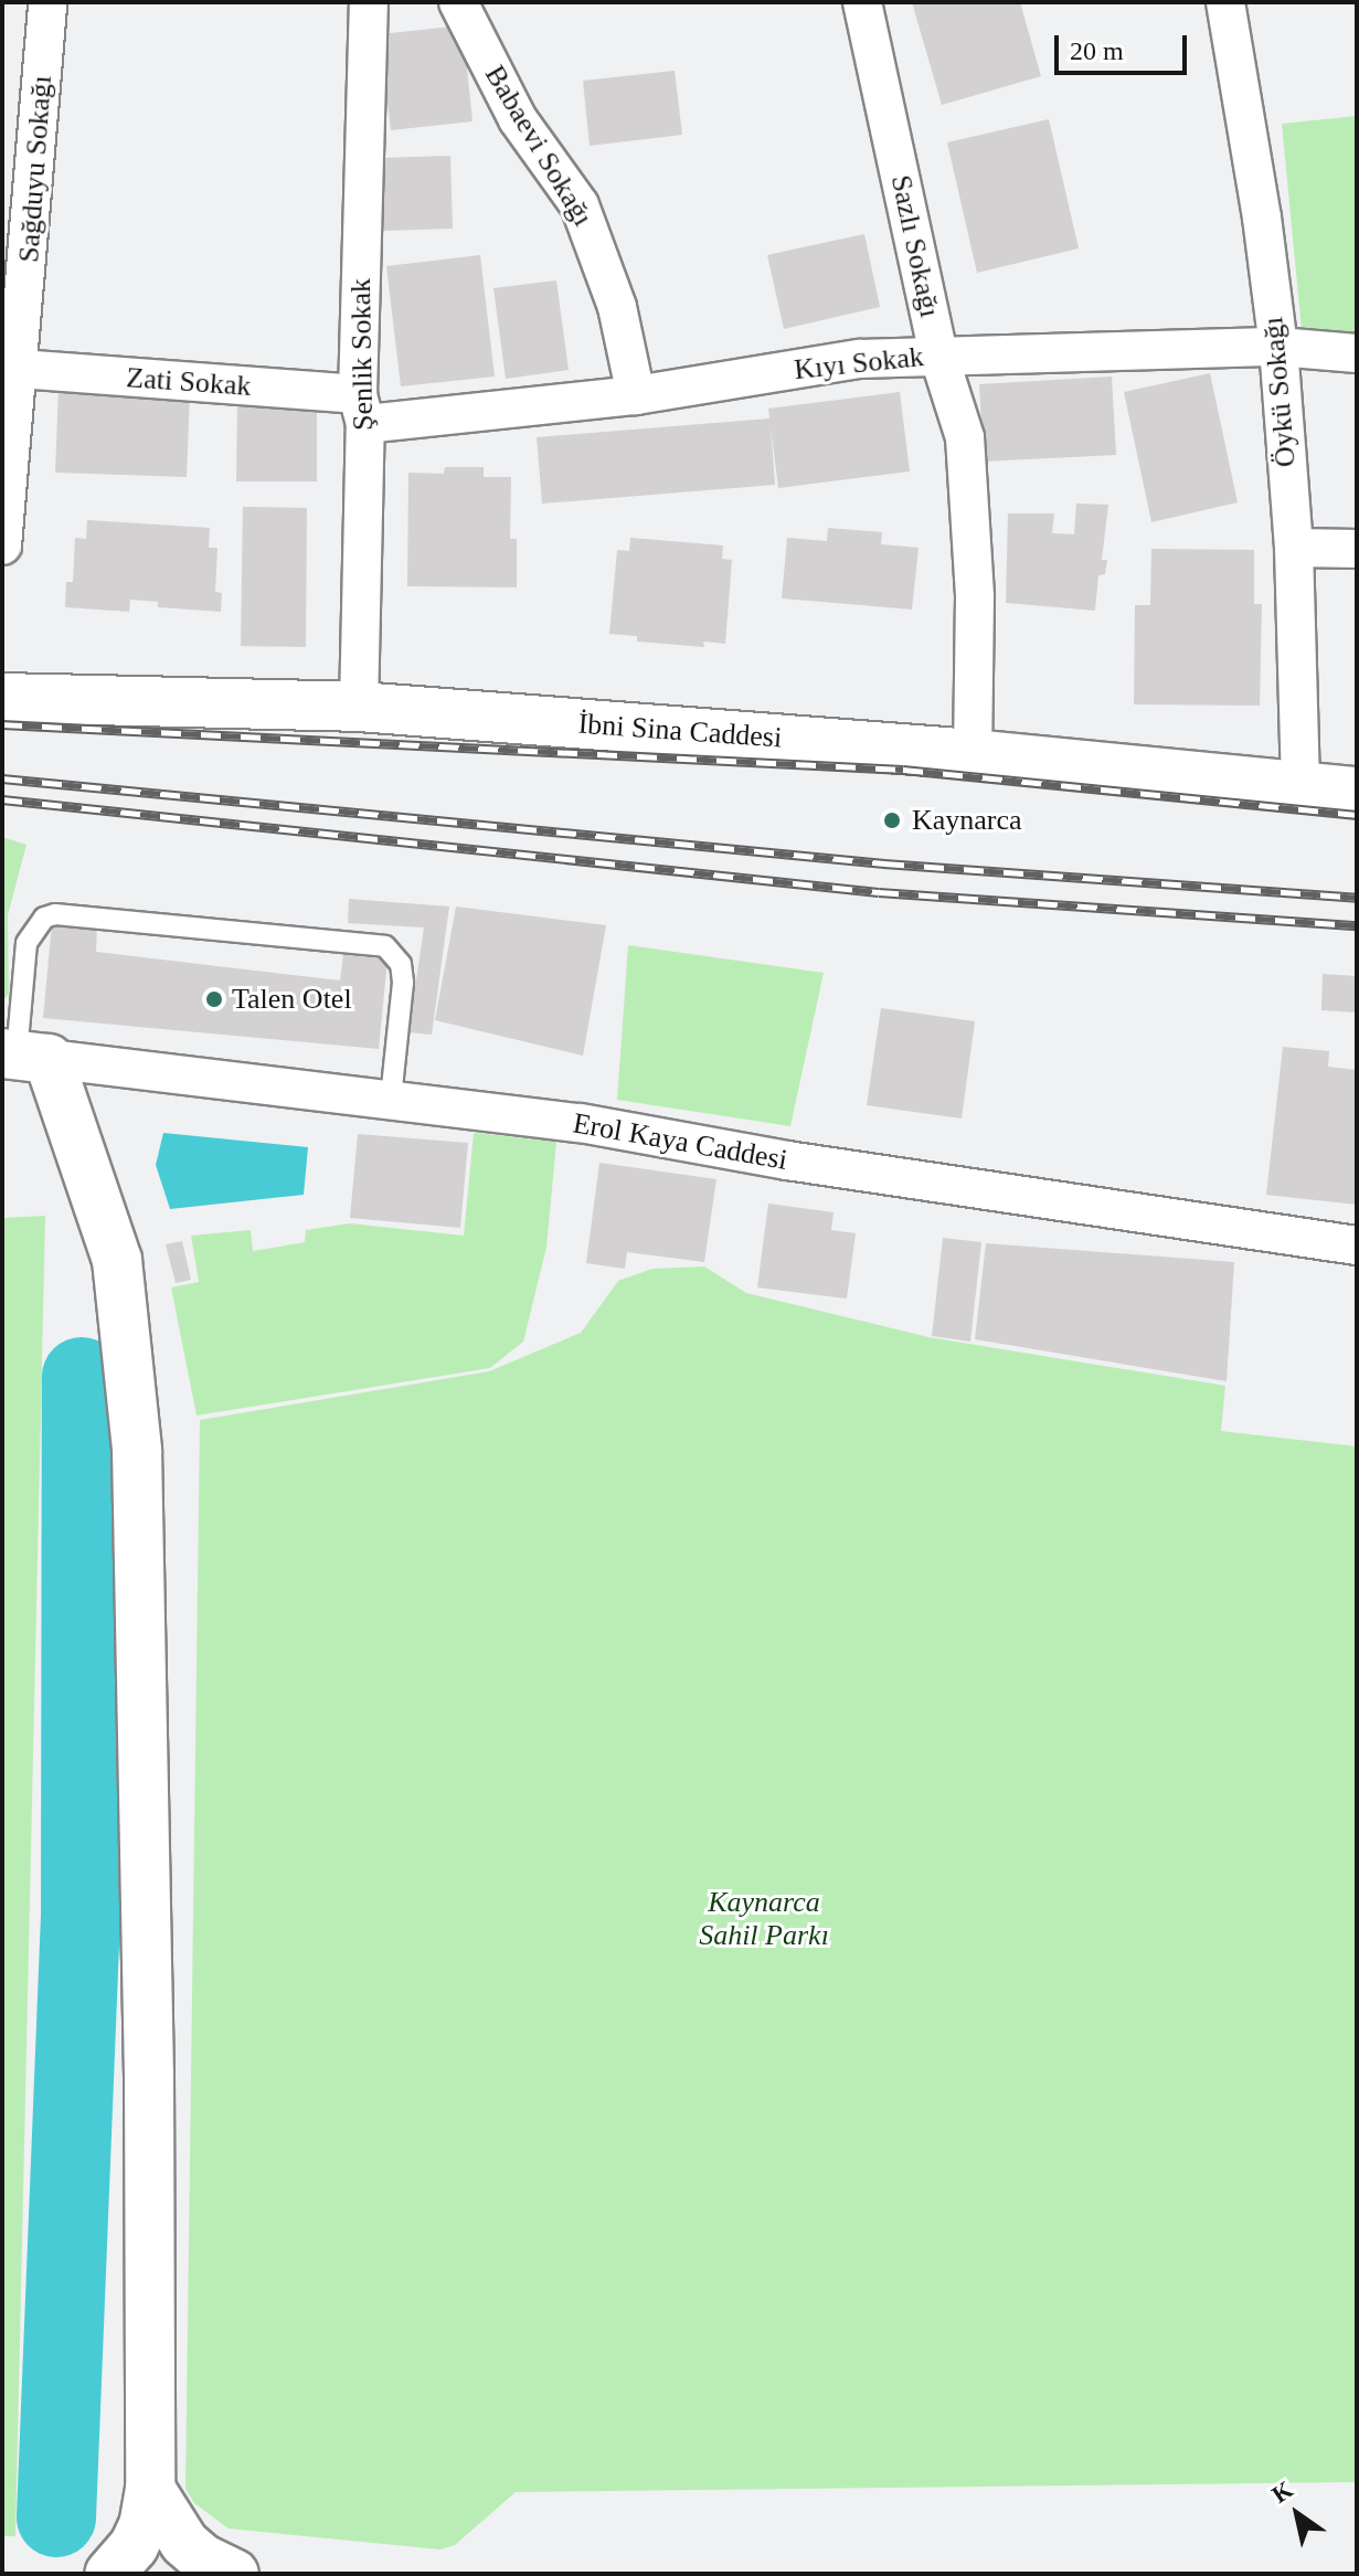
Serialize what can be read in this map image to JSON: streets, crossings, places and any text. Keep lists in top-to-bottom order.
{
  "streets": {
    "street": [
      "Babaevi Sokağı",
      "Sağduyu Sokağı",
      "Sazlı Sokağı",
      "Şenlik Sokak",
      "Kıyı Sokak",
      "Zati Sokak",
      "Öykü Sokağı",
      "İbni Sina Caddesi",
      "Erol Kaya Caddesi"
    ]
  },
  "crossings": [
    ["Babaevi Sokağı", "Kıyı Sokak"],
    ["Sağduyu Sokağı", "Zati Sokak"],
    ["Sazlı Sokağı", "Kıyı Sokak"],
    ["Sazlı Sokağı", "İbni Sina Caddesi"],
    ["Şenlik Sokak", "Kıyı Sokak"],
    ["Şenlik Sokak", "Zati Sokak"],
    ["Şenlik Sokak", "İbni Sina Caddesi"],
    ["Kıyı Sokak", "Zati Sokak"],
    ["Kıyı Sokak", "Öykü Sokağı"],
    ["Öykü Sokağı", "İbni Sina Caddesi"]
  ],
  "parks": ["Kaynarca Sahil Parkı"],
  "places": ["Kaynarca", "Talen Otel"],
  "scale_bar": "20 m",
  "north": "top left"
}
